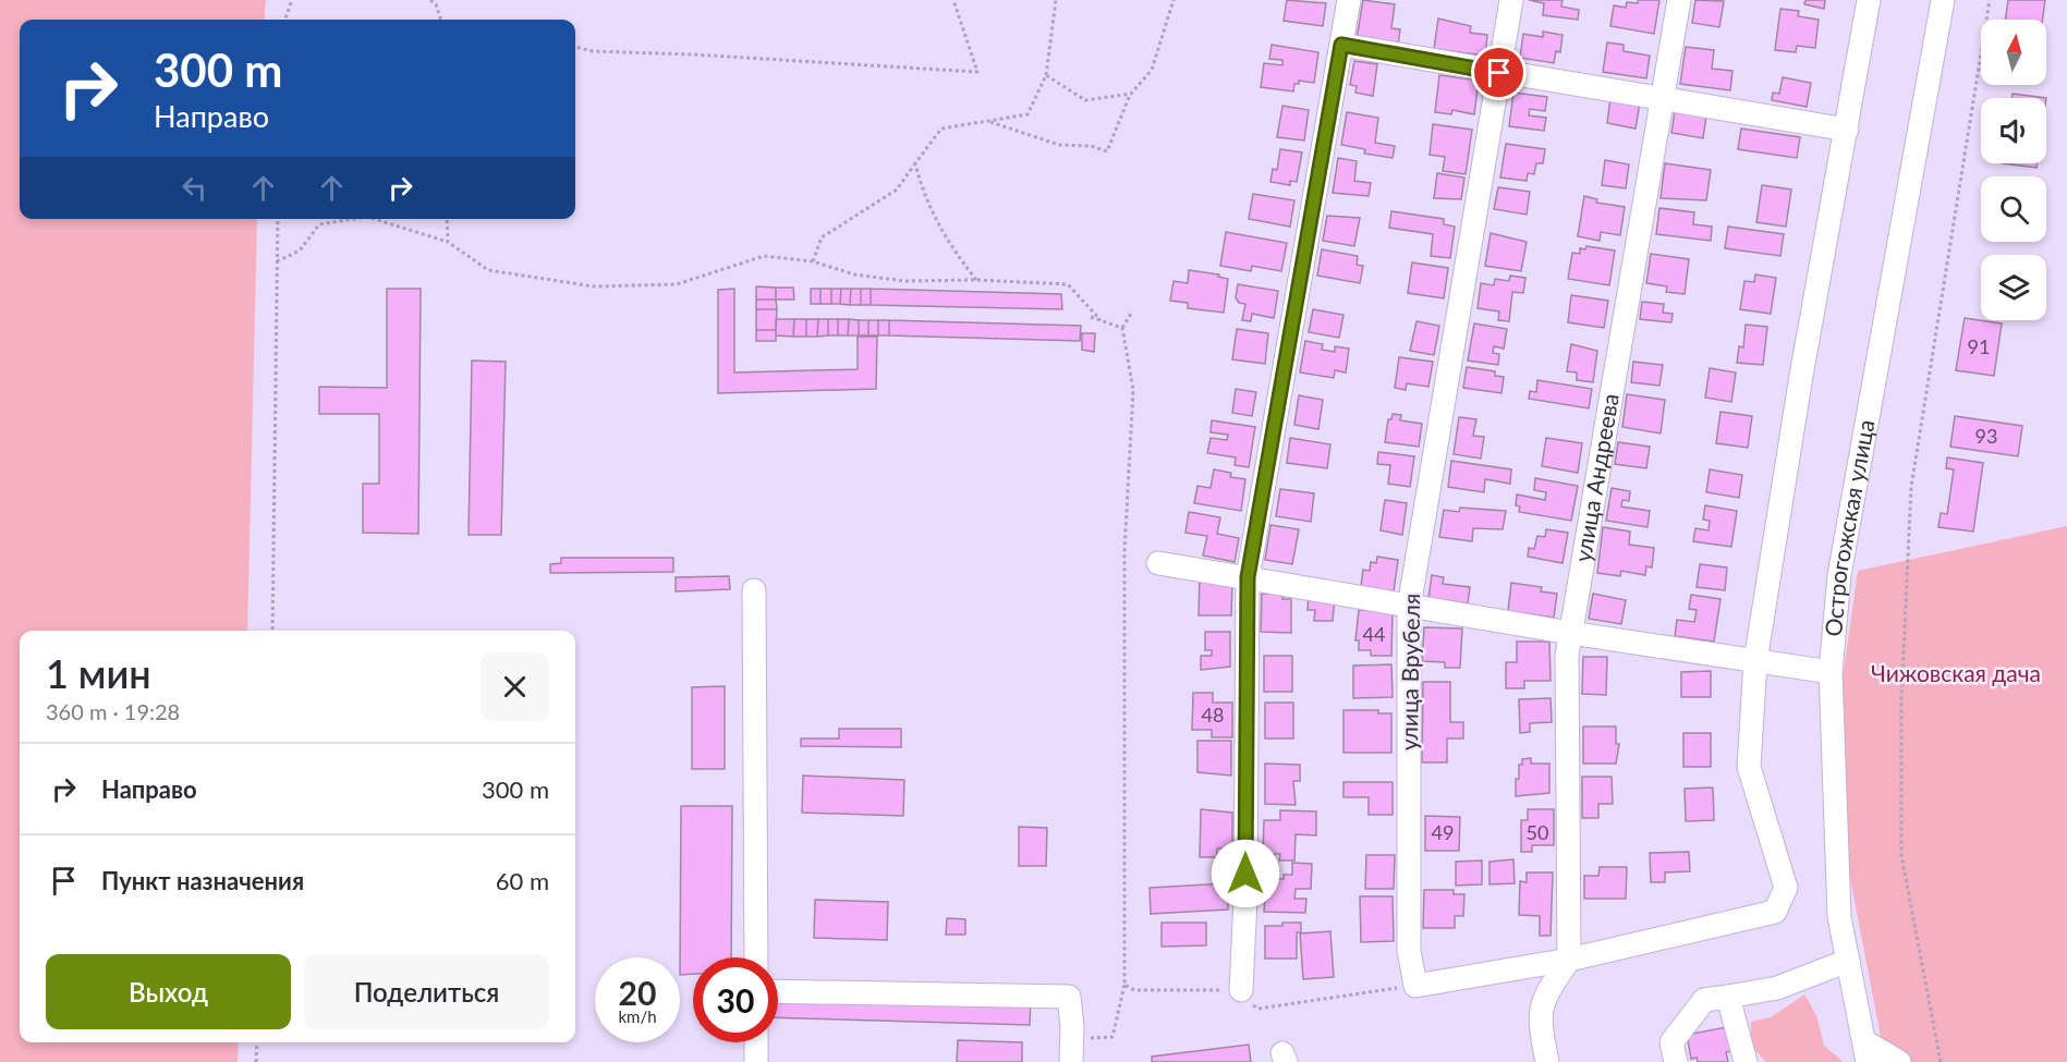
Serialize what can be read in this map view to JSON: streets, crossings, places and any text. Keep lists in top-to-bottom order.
{
  "streets": {
    "street": ["улица Андреева", "Острогожская улица", "улица Врубеля"]
  },
  "parks": ["Чижовская дача"],
  "house_numbers": [
    "91",
    "93",
    "44",
    "48",
    "49",
    "50"
  ],
  "north": "top",
  "page": {
    "turn": ["300 m", "Направо"],
    "heading": ["1 мин", "360 m · 19:28"],
    "list": [
      {
        "name": "Направо",
        "value": "300 m"
      },
      {
        "name": "Пункт назначения",
        "value": "60 m"
      }
    ],
    "buttons": ["Выход", "Поделиться"],
    "speed": "20 km/h",
    "limit": "30"
  }
}
